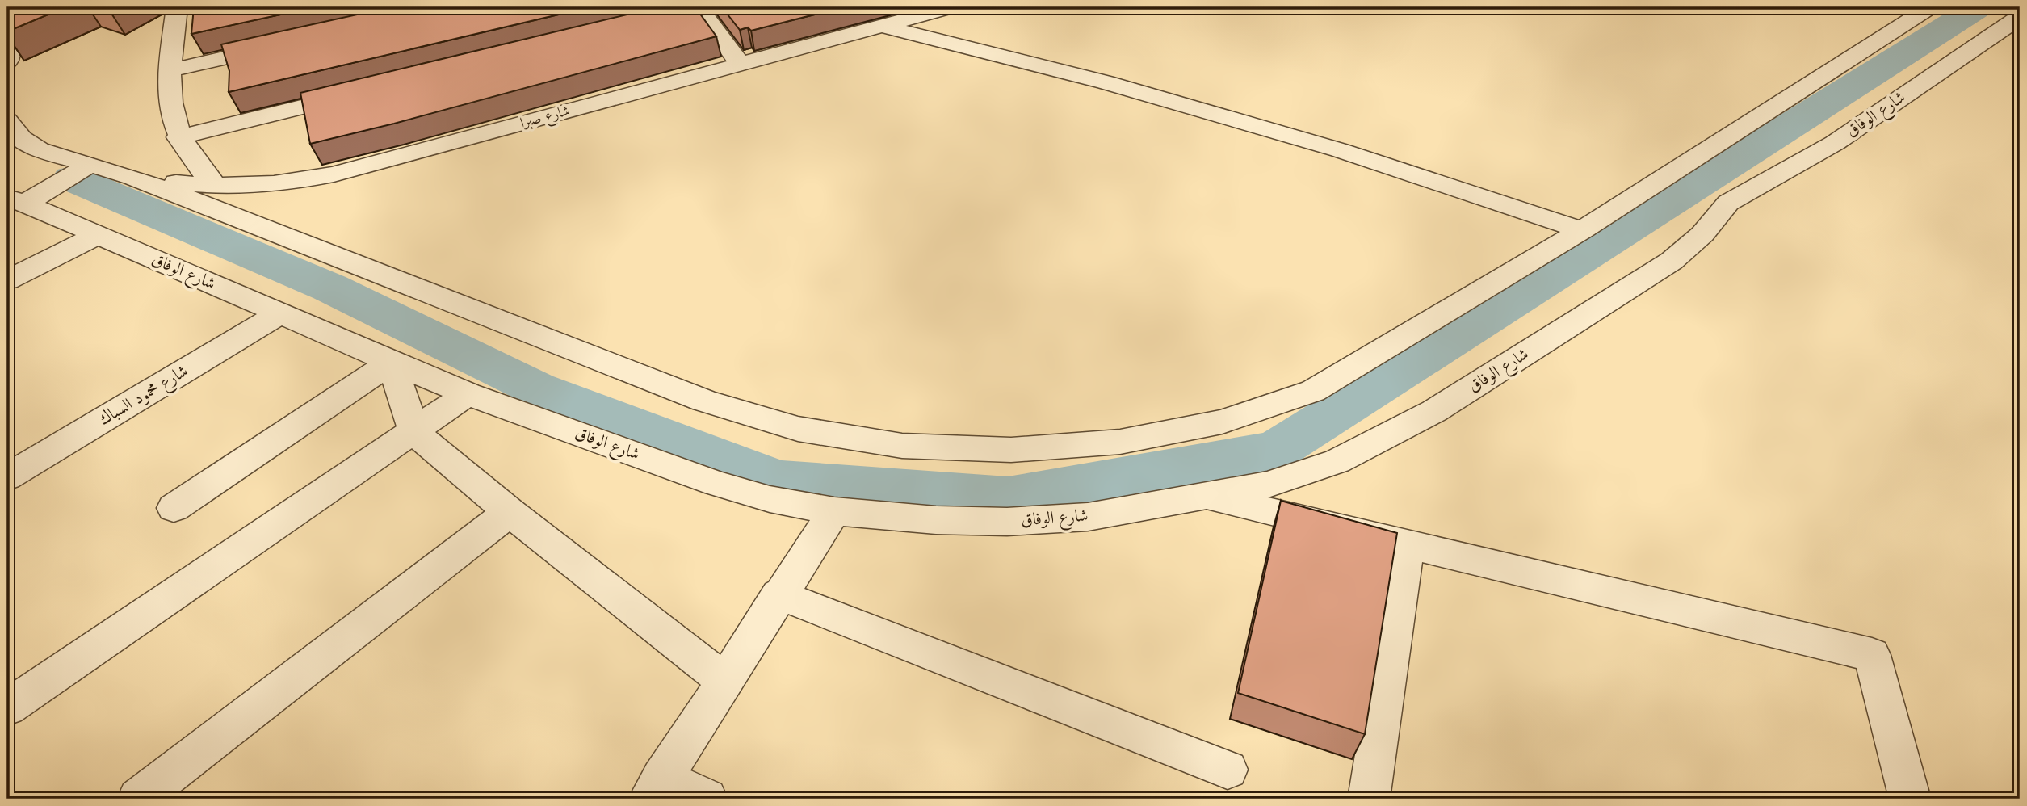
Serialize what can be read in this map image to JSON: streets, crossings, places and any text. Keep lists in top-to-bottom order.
{
  "streets": {
    "street": ["شارع الوفاق", "شارع صبرا", "شارع محمود السباك"]
  },
  "crossings": [
    ["شارع الوفاق", "شارع محمود السباك"]
  ]
}
